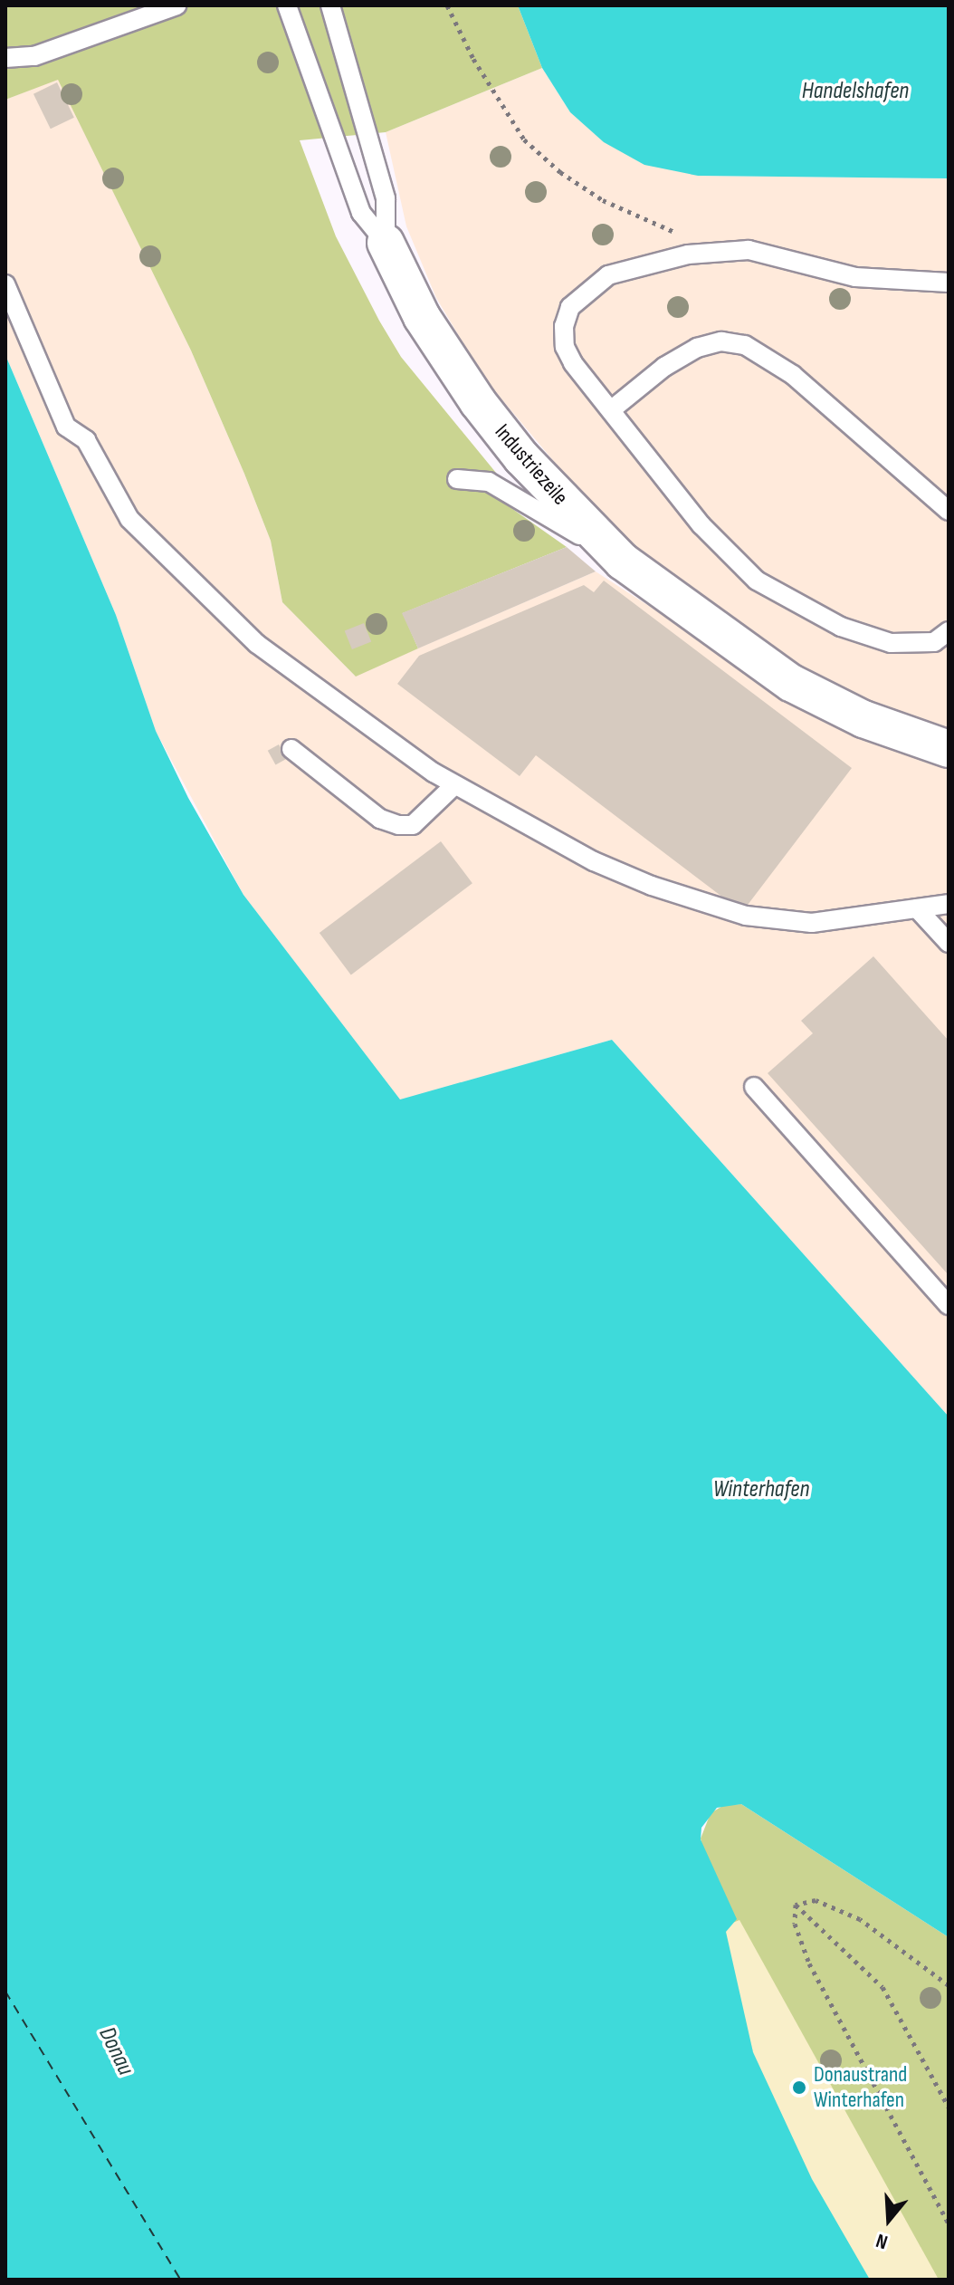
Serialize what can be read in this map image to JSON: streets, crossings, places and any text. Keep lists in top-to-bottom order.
{
  "streets": {
    "street": ["Industriezeile"]
  },
  "water": ["Handelshafen", "Winterhafen", "Donau"],
  "places": ["Donaustrand Winterhafen"],
  "north": "bottom"
}
